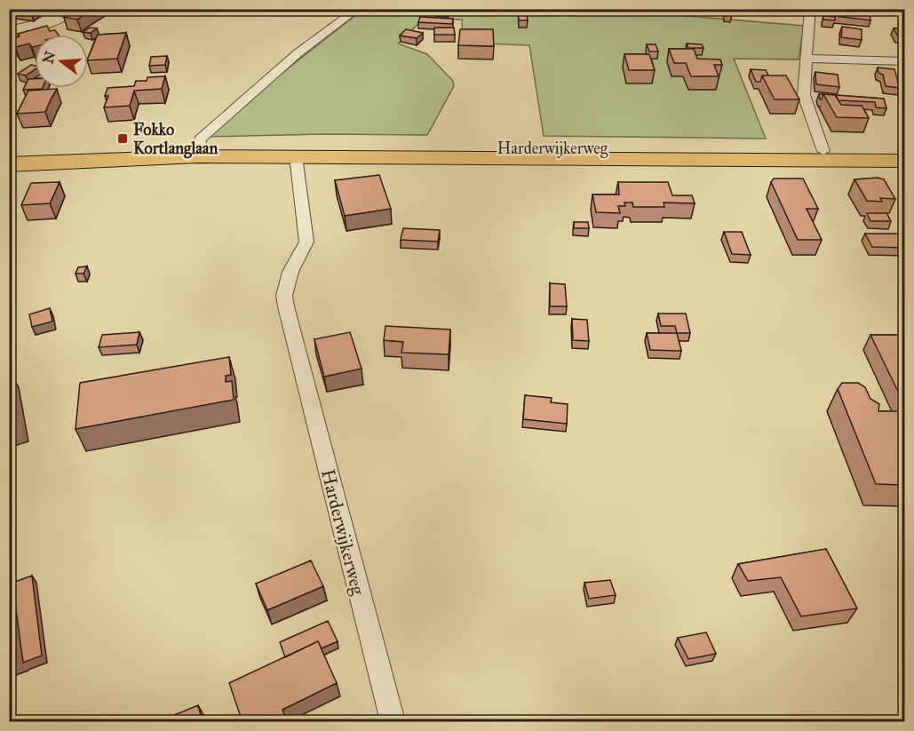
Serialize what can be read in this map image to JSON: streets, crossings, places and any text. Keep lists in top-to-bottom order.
{
  "streets": {
    "main road": ["Harderwijkerweg"]
  },
  "places": {
    "transit": ["Fokko Kortlanglaan"]
  },
  "north": "left"
}
